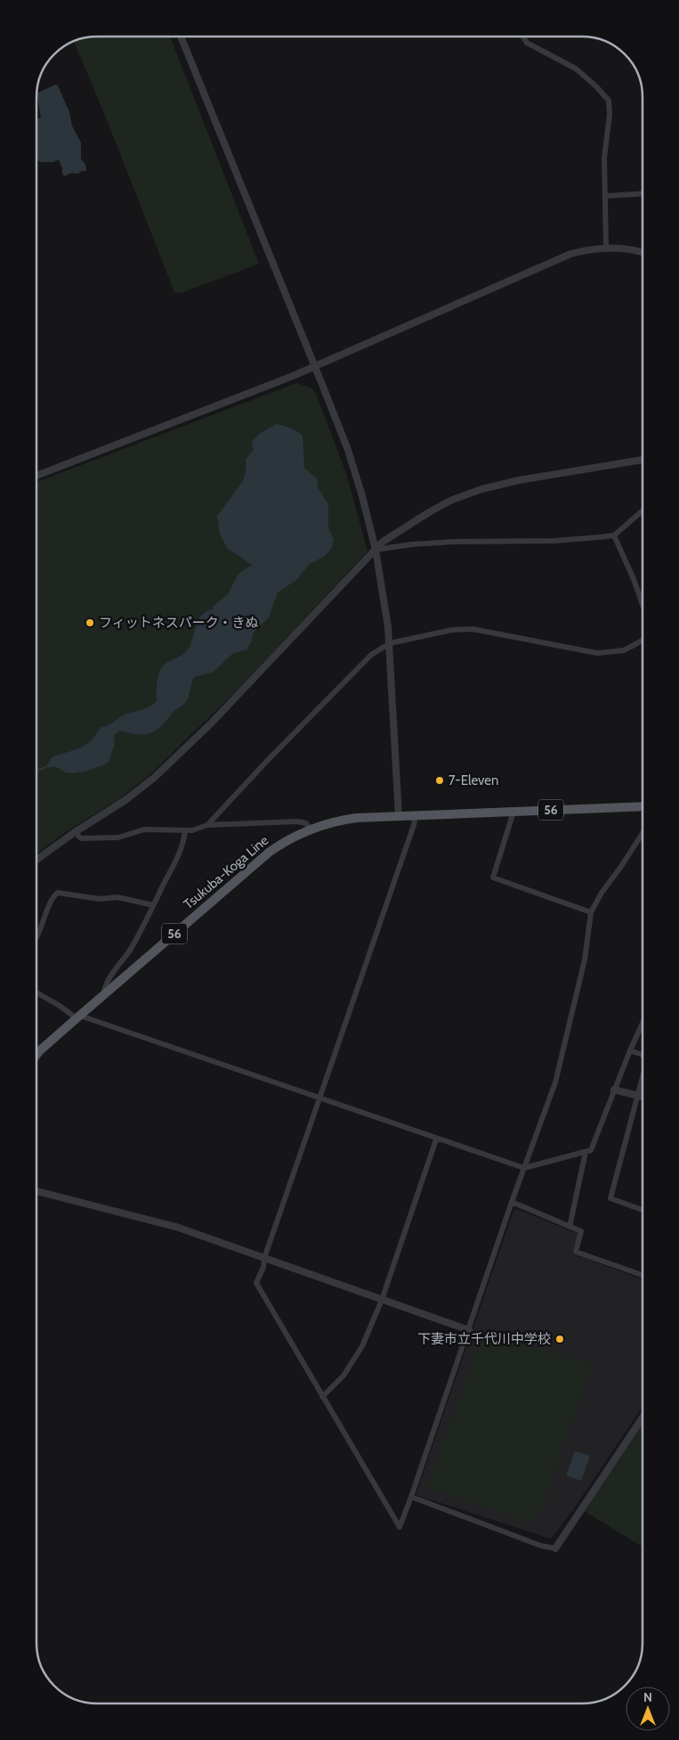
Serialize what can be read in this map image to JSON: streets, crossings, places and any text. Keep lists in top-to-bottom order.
{
  "streets": {
    "main road": ["56", "Tsukuba-Koga Line"]
  },
  "places": ["フィットネスパーク・きぬ", "7-Eleven", "下妻市立千代川中学校"],
  "north": "top"
}
